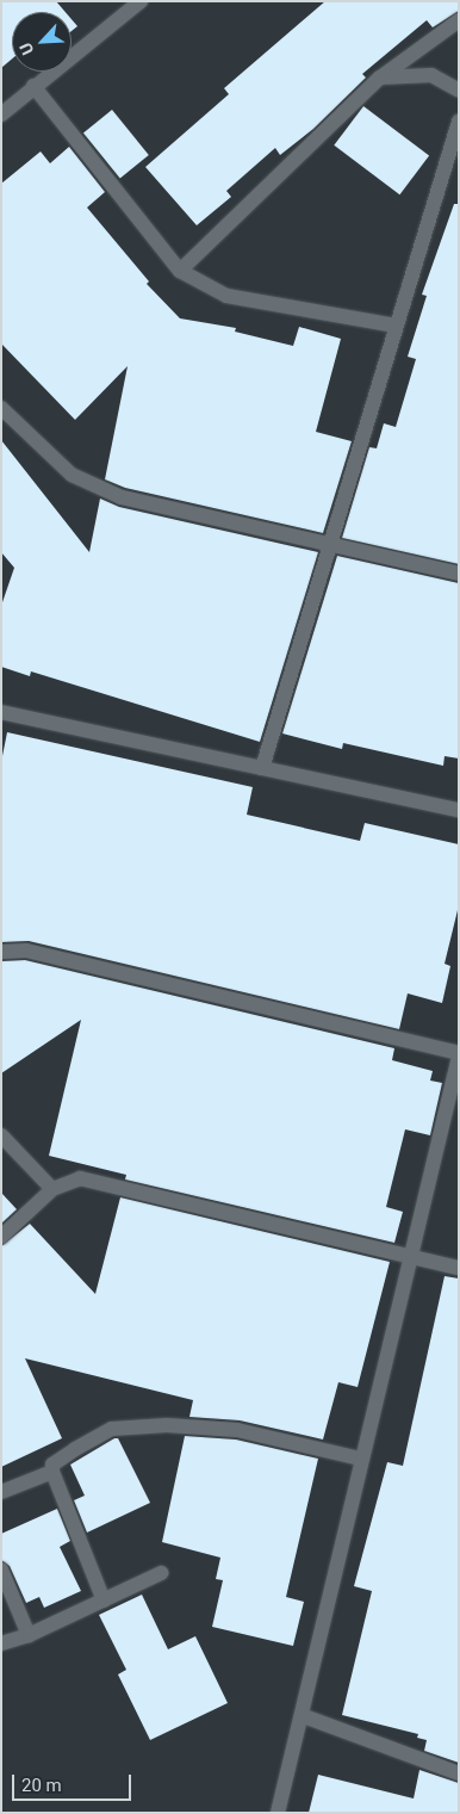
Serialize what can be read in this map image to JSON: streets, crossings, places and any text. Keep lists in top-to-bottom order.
{
  "scale_bar": "20 m",
  "north": "bottom left"
}
